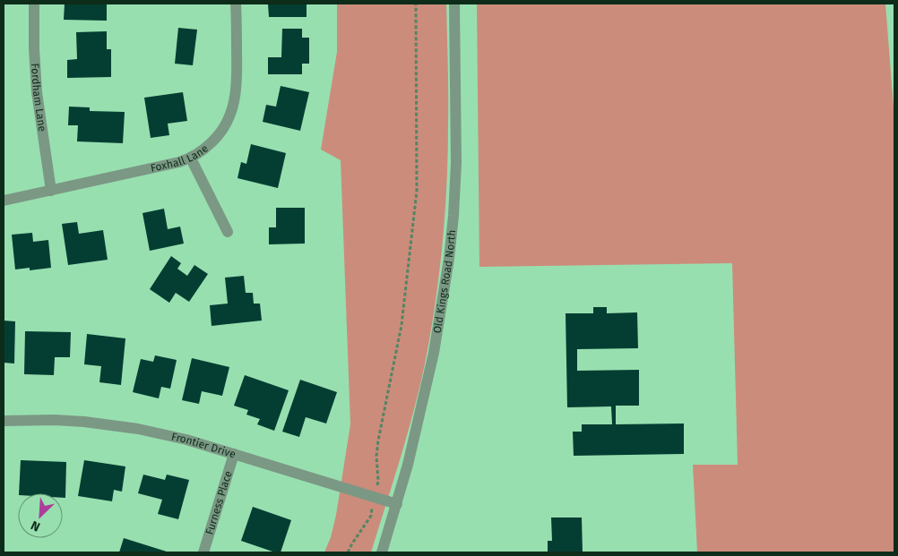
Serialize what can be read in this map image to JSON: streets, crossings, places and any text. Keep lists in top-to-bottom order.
{
  "streets": {
    "street": [
      "Fordham Lane",
      "Foxhall Lane",
      "Old Kings Road North",
      "Frontier Drive",
      "Furness Place"
    ]
  },
  "crossings": [
    ["Fordham Lane", "Foxhall Lane"],
    ["Old Kings Road North", "Frontier Drive"],
    ["Frontier Drive", "Furness Place"]
  ],
  "north": "bottom left"
}
